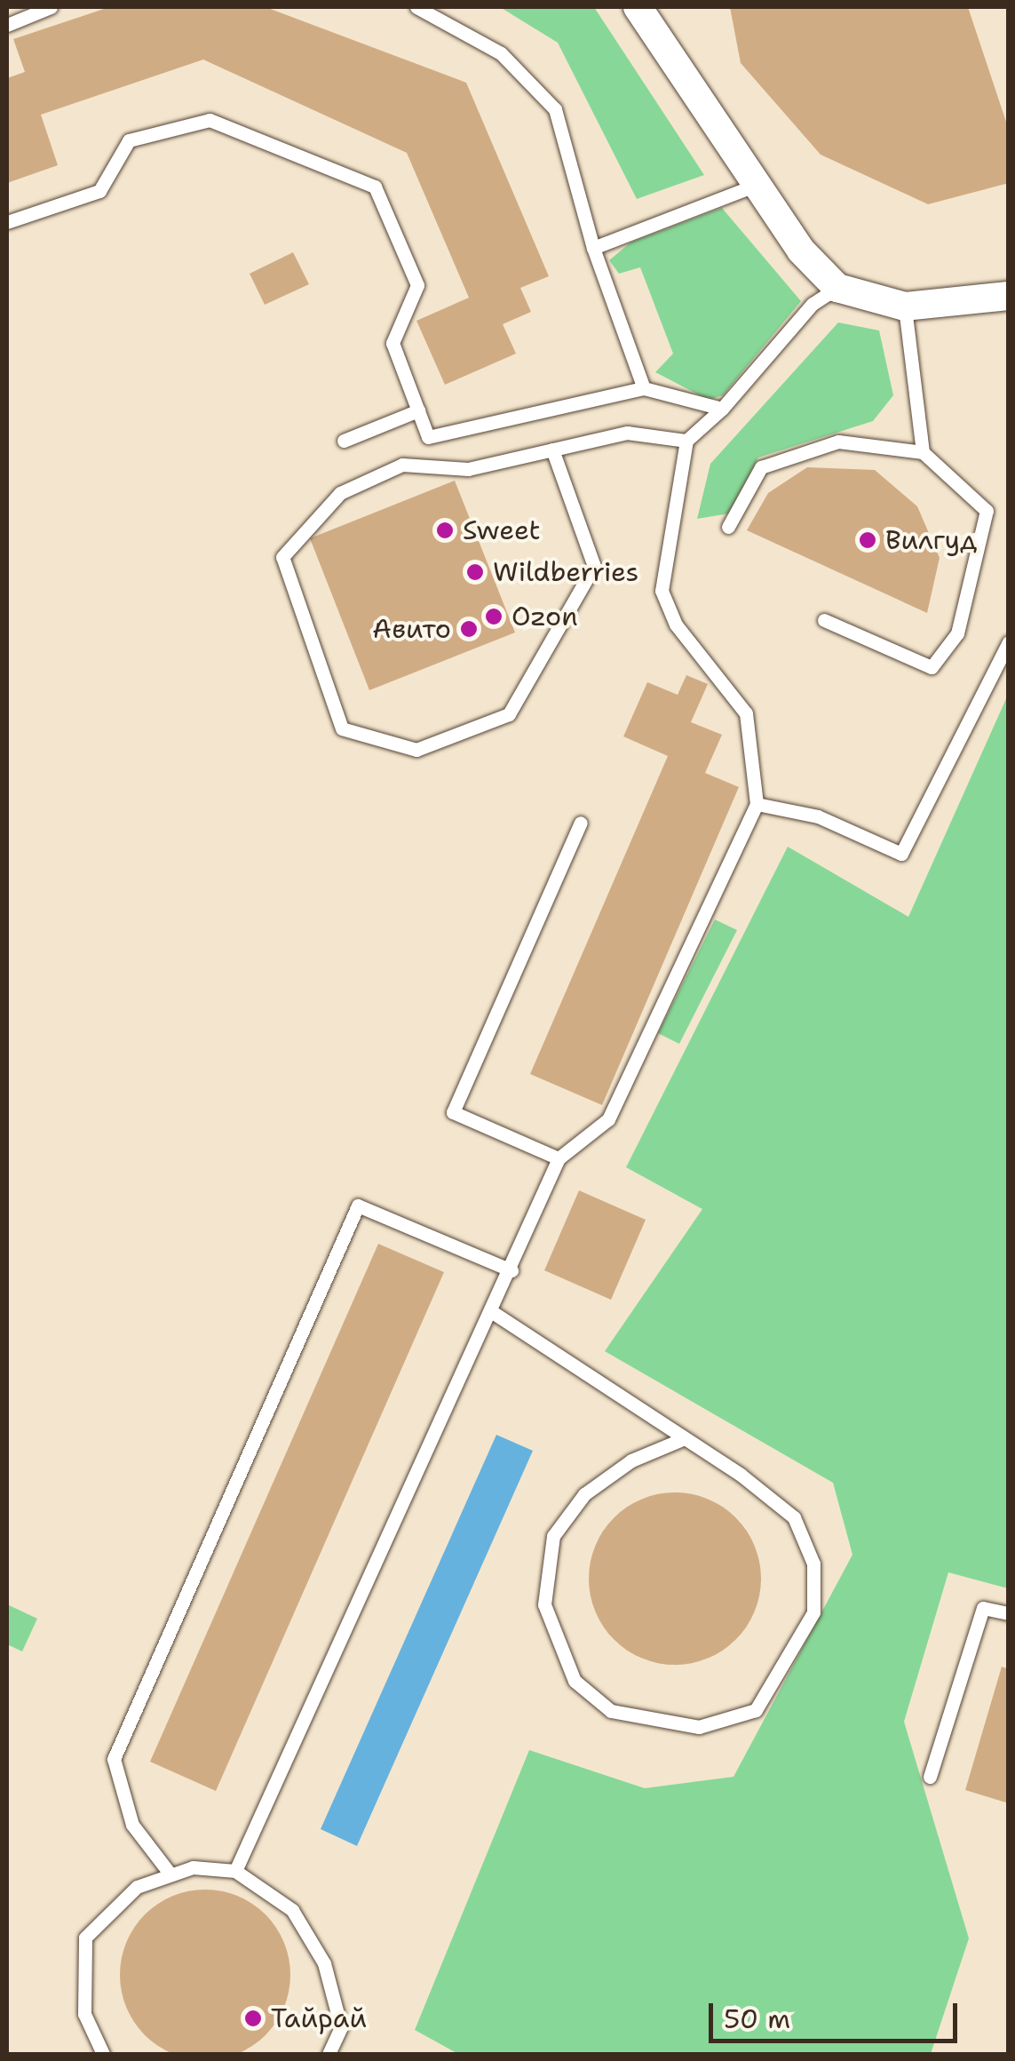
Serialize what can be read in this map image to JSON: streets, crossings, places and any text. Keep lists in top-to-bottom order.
{
  "places": [
    "Sweet",
    "Вилгуд",
    "Wildberries",
    "Ozon",
    "Авито",
    "Тайрай"
  ],
  "scale_bar": "50 m"
}
